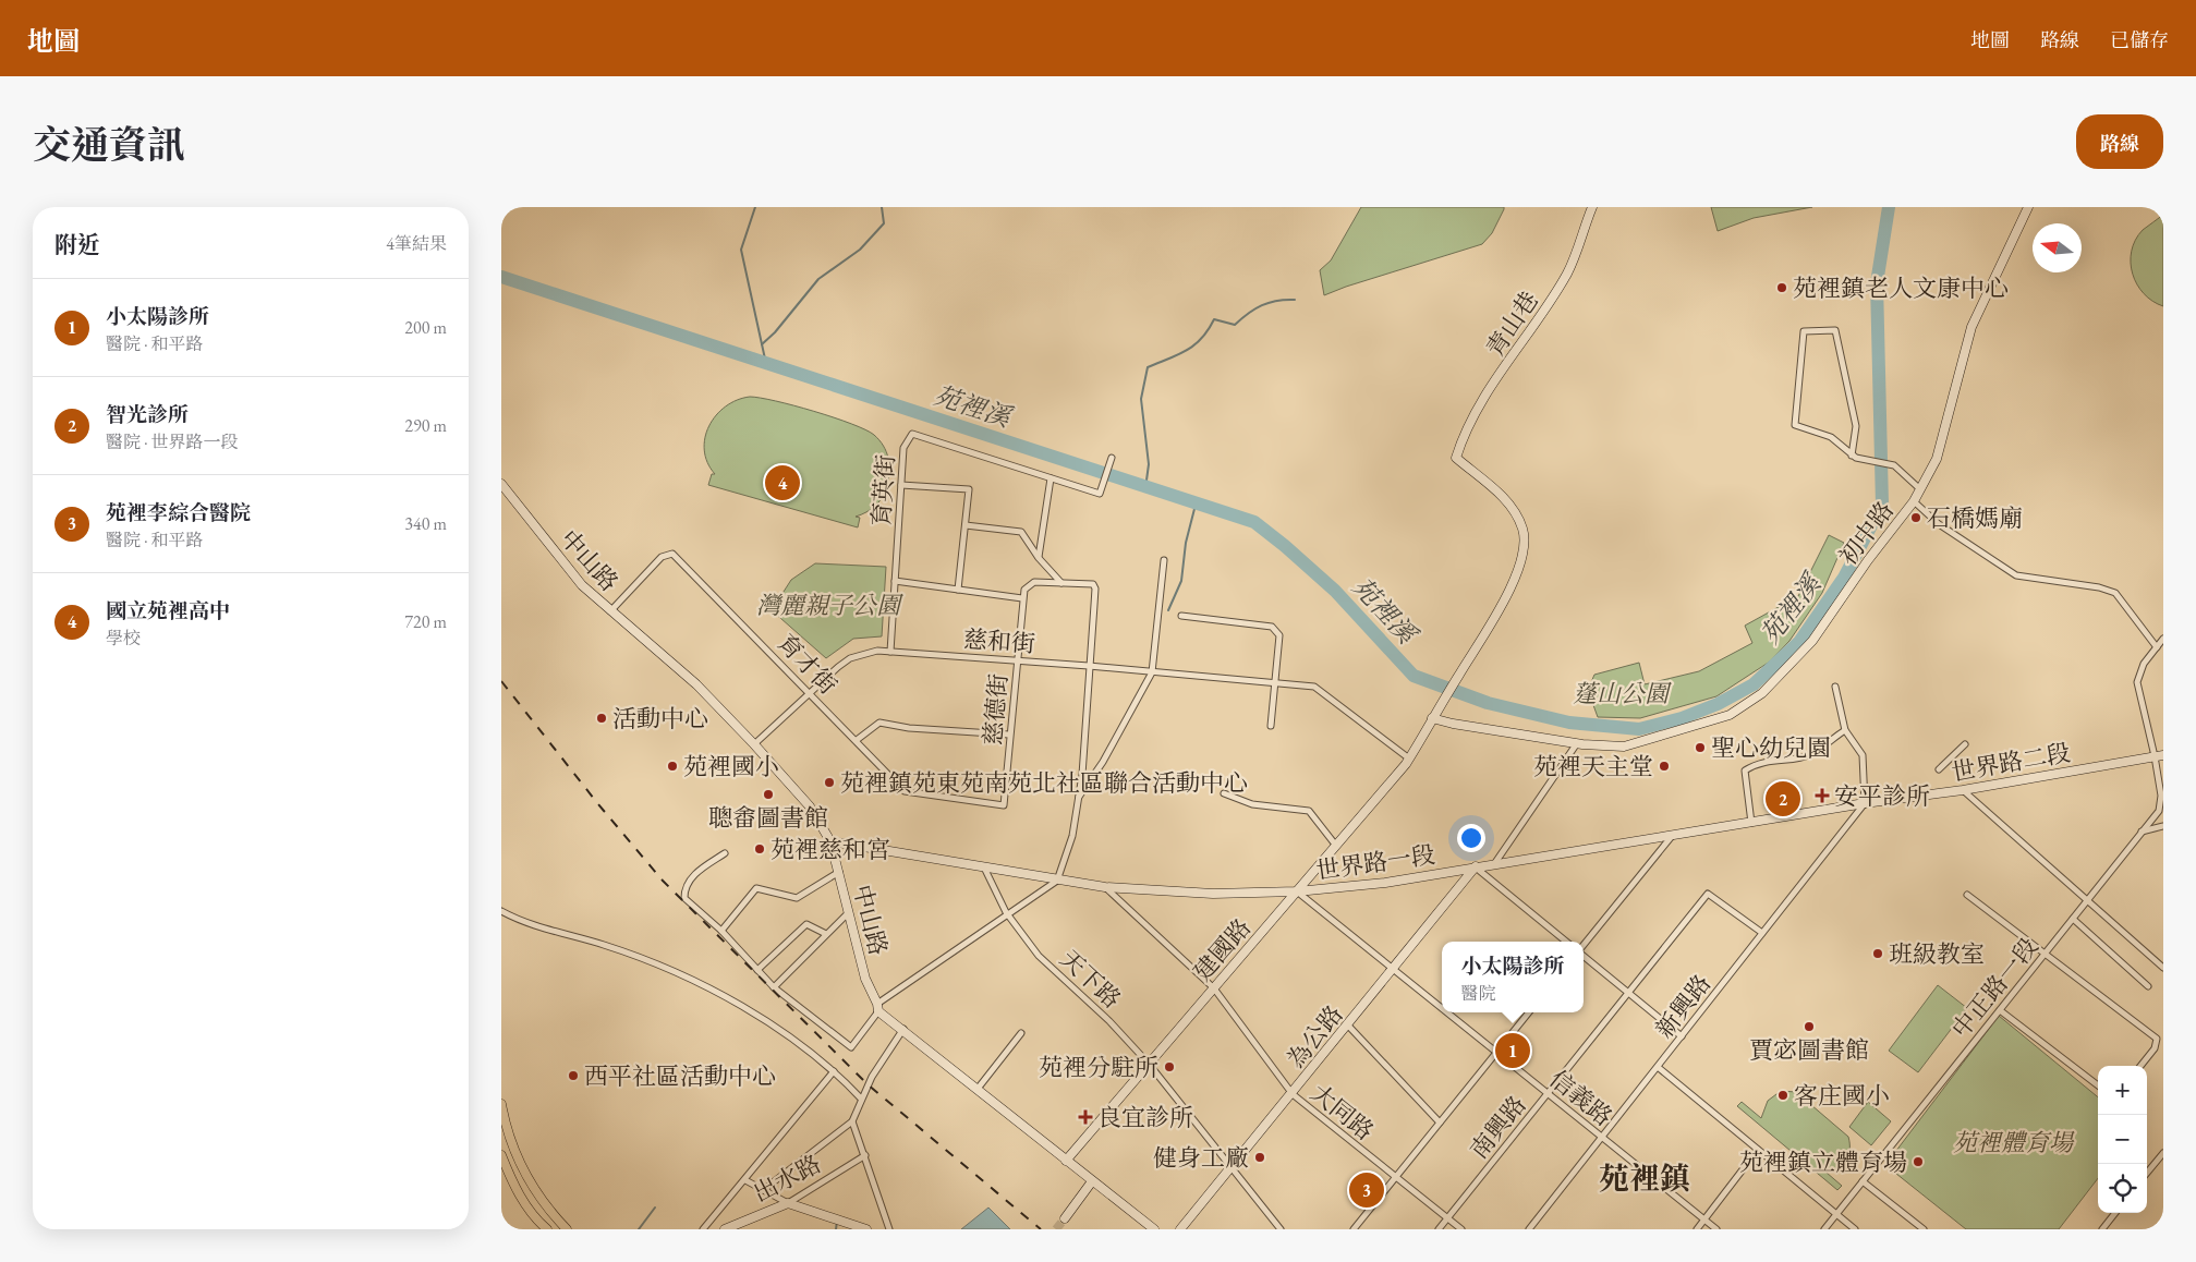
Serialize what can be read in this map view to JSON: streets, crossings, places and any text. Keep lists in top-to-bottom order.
{
  "streets": {
    "street": [
      "青山巷",
      "育英街",
      "初中路",
      "中山路",
      "慈和街",
      "育才街",
      "慈德街",
      "世界路二段",
      "世界路一段",
      "建國路",
      "天下路",
      "中正路一段",
      "新興路",
      "為公路",
      "信義路",
      "大同路",
      "南興路",
      "出水路"
    ]
  },
  "crossings": [
    ["青山巷", "建國路"],
    ["育英街", "慈和街"],
    ["初中路", "建國路"],
    ["中山路", "慈和街"],
    ["中山路", "育才街"],
    ["慈和街", "育才街"],
    ["慈和街", "慈德街"],
    ["慈和街", "建國路"],
    ["育才街", "慈德街"],
    ["世界路二段", "世界路一段"],
    ["世界路二段", "中正路一段"],
    ["世界路二段", "新興路"],
    ["世界路一段", "建國路"],
    ["世界路一段", "天下路"],
    ["世界路一段", "新興路"],
    ["世界路一段", "為公路"],
    ["世界路一段", "信義路"],
    ["世界路一段", "大同路"],
    ["建國路", "天下路"],
    ["建國路", "信義路"],
    ["建國路", "大同路"],
    ["天下路", "為公路"],
    ["新興路", "信義路"],
    ["新興路", "南興路"],
    ["為公路", "信義路"],
    ["為公路", "大同路"],
    ["信義路", "南興路"],
    ["大同路", "南興路"]
  ],
  "districts": ["苑裡鎮"],
  "water": ["苑裡溪"],
  "parks": ["灣麗親子公園", "蓬山公園", "苑裡體育場"],
  "places": {
    "other": [
      "苑裡鎮老人文康中心",
      "石橋媽廟",
      "活動中心",
      "聖心幼兒園",
      "苑裡國小",
      "苑裡天主堂",
      "苑裡鎮苑東苑南苑北社區聯合活動中心",
      "聰畬圖書館",
      "苑裡慈和宮",
      "班級教室",
      "賈宓圖書館",
      "苑裡分駐所",
      "西平社區活動中心",
      "客庄國小",
      "健身工廠",
      "苑裡鎮立體育場"
    ],
    "health": ["安平診所", "良宜診所"]
  },
  "north": "left",
  "page": {
    "header": "地圖",
    "nav": ["地圖", "路線", "已儲存"],
    "title": "交通資訊",
    "buttons": "路線",
    "heading": ["附近", "4筆結果"],
    "list": [
      {
        "mark": "1",
        "name": "小太陽診所",
        "note": "醫院 · 和平路",
        "value": "200 m"
      },
      {
        "mark": "2",
        "name": "智光診所",
        "note": "醫院 · 世界路一段",
        "value": "290 m"
      },
      {
        "mark": "3",
        "name": "苑裡李綜合醫院",
        "note": "醫院 · 和平路",
        "value": "340 m"
      },
      {
        "mark": "4",
        "name": "國立苑裡高中",
        "note": "學校",
        "value": "720 m"
      }
    ],
    "pins": [
      "4",
      "2",
      "1",
      "3"
    ],
    "popup": ["小太陽診所", "醫院"],
    "map_buttons": ["+", "−"]
  }
}
